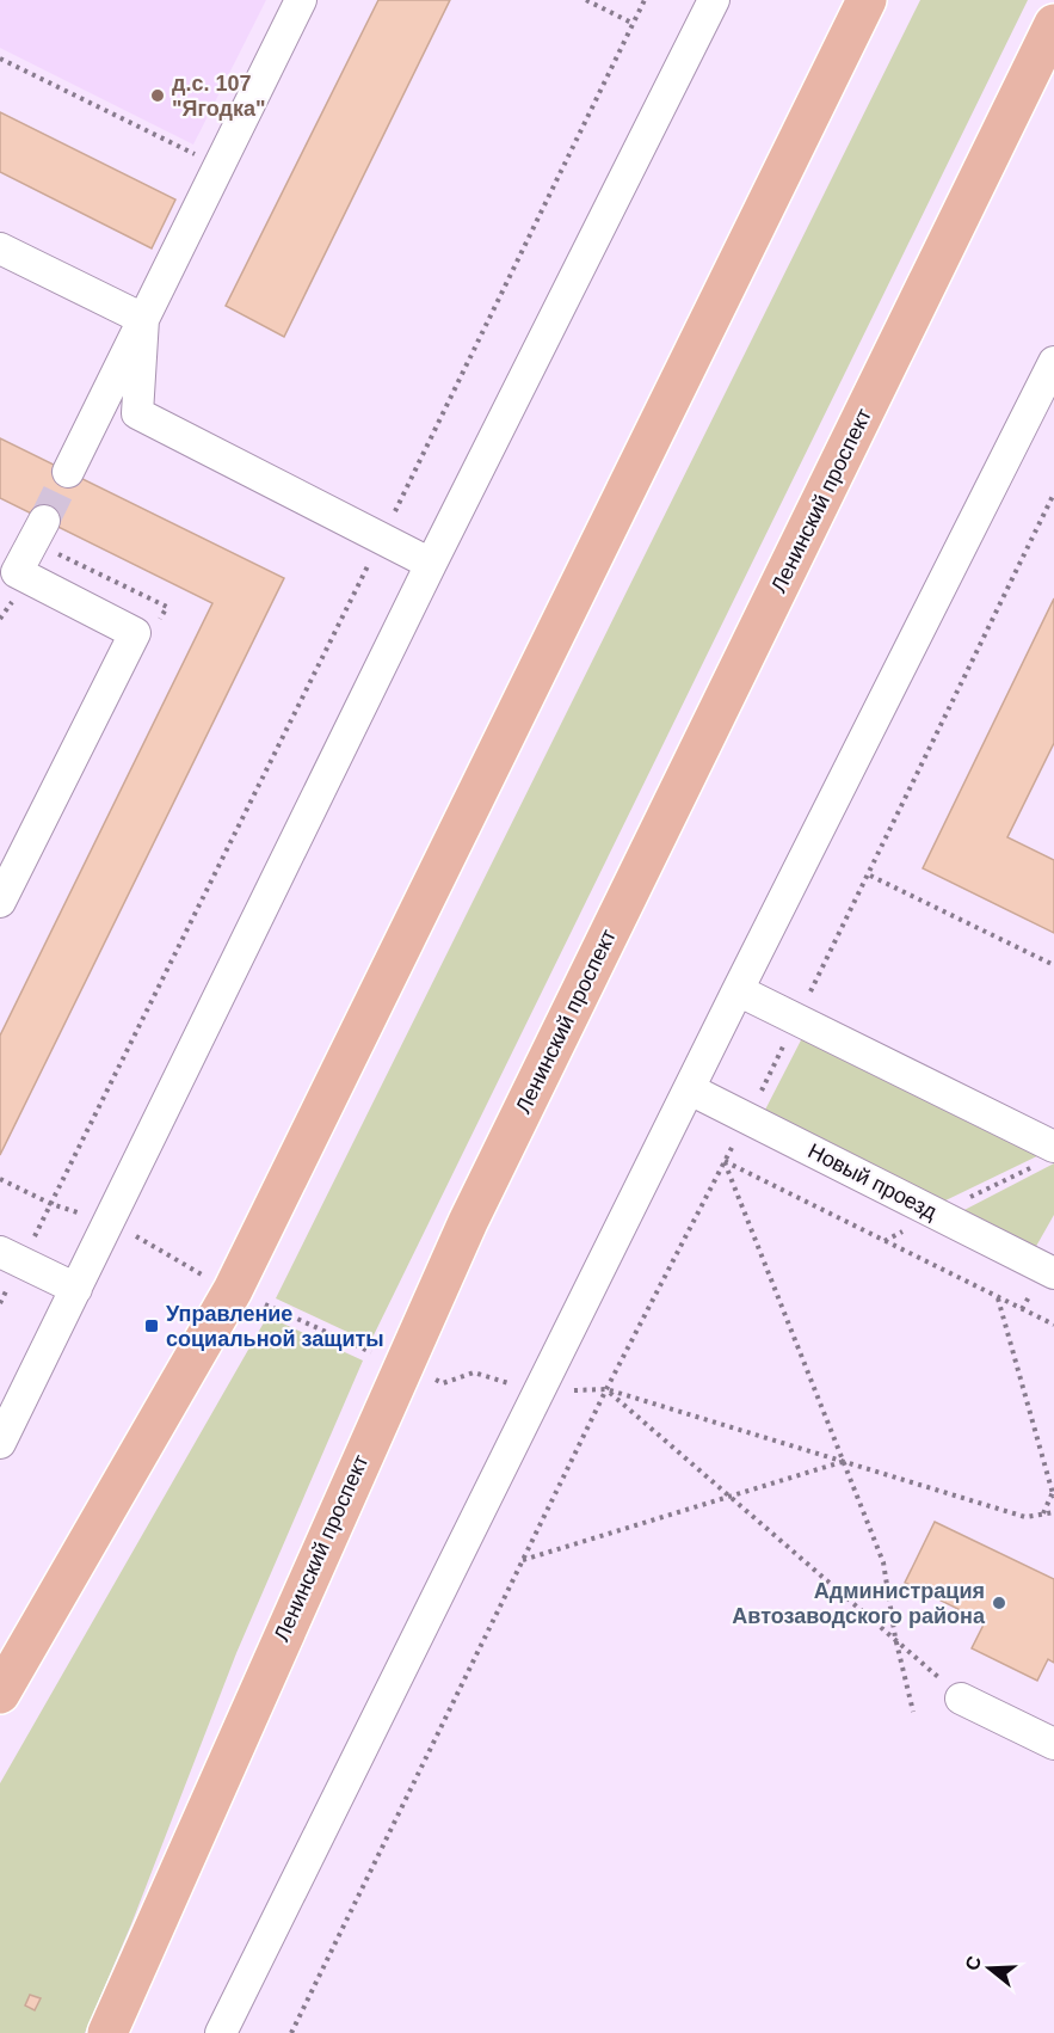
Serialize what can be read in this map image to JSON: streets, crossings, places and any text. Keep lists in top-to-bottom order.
{
  "streets": {
    "main road": ["Ленинский проспект"],
    "street": ["Новый проезд"]
  },
  "places": {
    "other": ["д.с. 107 \"Ягодка\"", "Администрация Автозаводского района"],
    "transit": ["Управление социальной защиты"]
  },
  "north": "left"
}
